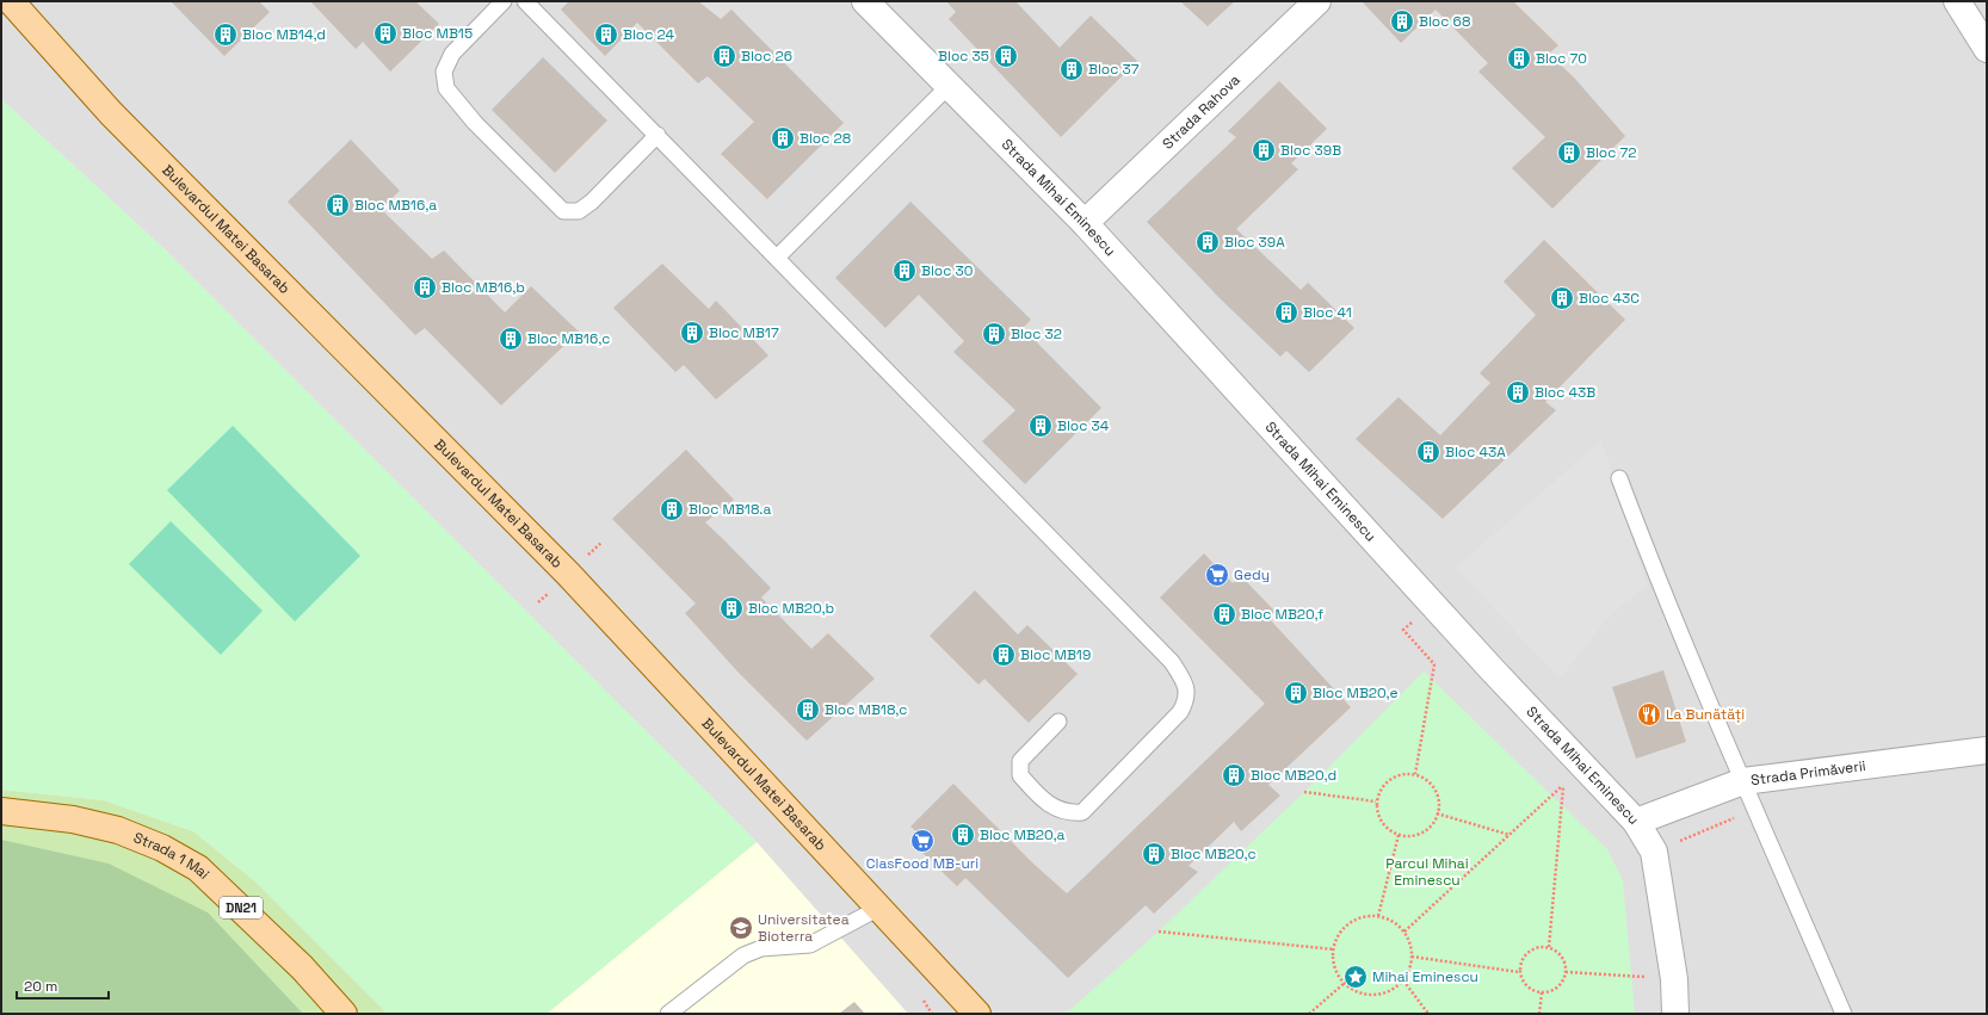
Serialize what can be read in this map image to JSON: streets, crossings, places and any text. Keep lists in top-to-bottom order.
{
  "streets": {
    "main road": ["Bulevardul Matei Basarab", "Strada 1 Mai", "DN21"],
    "street": ["Strada Rahova", "Strada Mihai Eminescu", "Strada Primăverii"]
  },
  "crossings": [
    ["Strada Rahova", "Strada Mihai Eminescu"],
    ["Strada Mihai Eminescu", "Strada Primăverii"]
  ],
  "parks": ["Parcul Mihai Eminescu"],
  "places": {
    "building": [
      "Bloc 68",
      "Bloc MB15",
      "Bloc MB14,d",
      "Bloc 24",
      "Bloc 26",
      "Bloc 35",
      "Bloc 70",
      "Bloc 37",
      "Bloc 28",
      "Bloc 39B",
      "Bloc 72",
      "Bloc MB16,a",
      "Bloc 39A",
      "Bloc 30",
      "Bloc MB16,b",
      "Bloc 43C",
      "Bloc 41",
      "Bloc MB17",
      "Bloc 32",
      "Bloc MB16,c",
      "Bloc 43B",
      "Bloc 34",
      "Bloc 43A",
      "Bloc MB18.a",
      "Bloc MB20,b",
      "Bloc MB20,f",
      "Bloc MB19",
      "Bloc MB20,e",
      "Bloc MB18,c",
      "Bloc MB20,d",
      "Bloc MB20,a",
      "Bloc MB20,c"
    ],
    "supermarket": ["Gedy", "ClasFood MB-uri"],
    "restaurant": ["La Bunătăți"],
    "school or university": ["Universitatea Bioterra"],
    "place": ["Mihai Eminescu"]
  },
  "scale_bar": "20 m"
}
